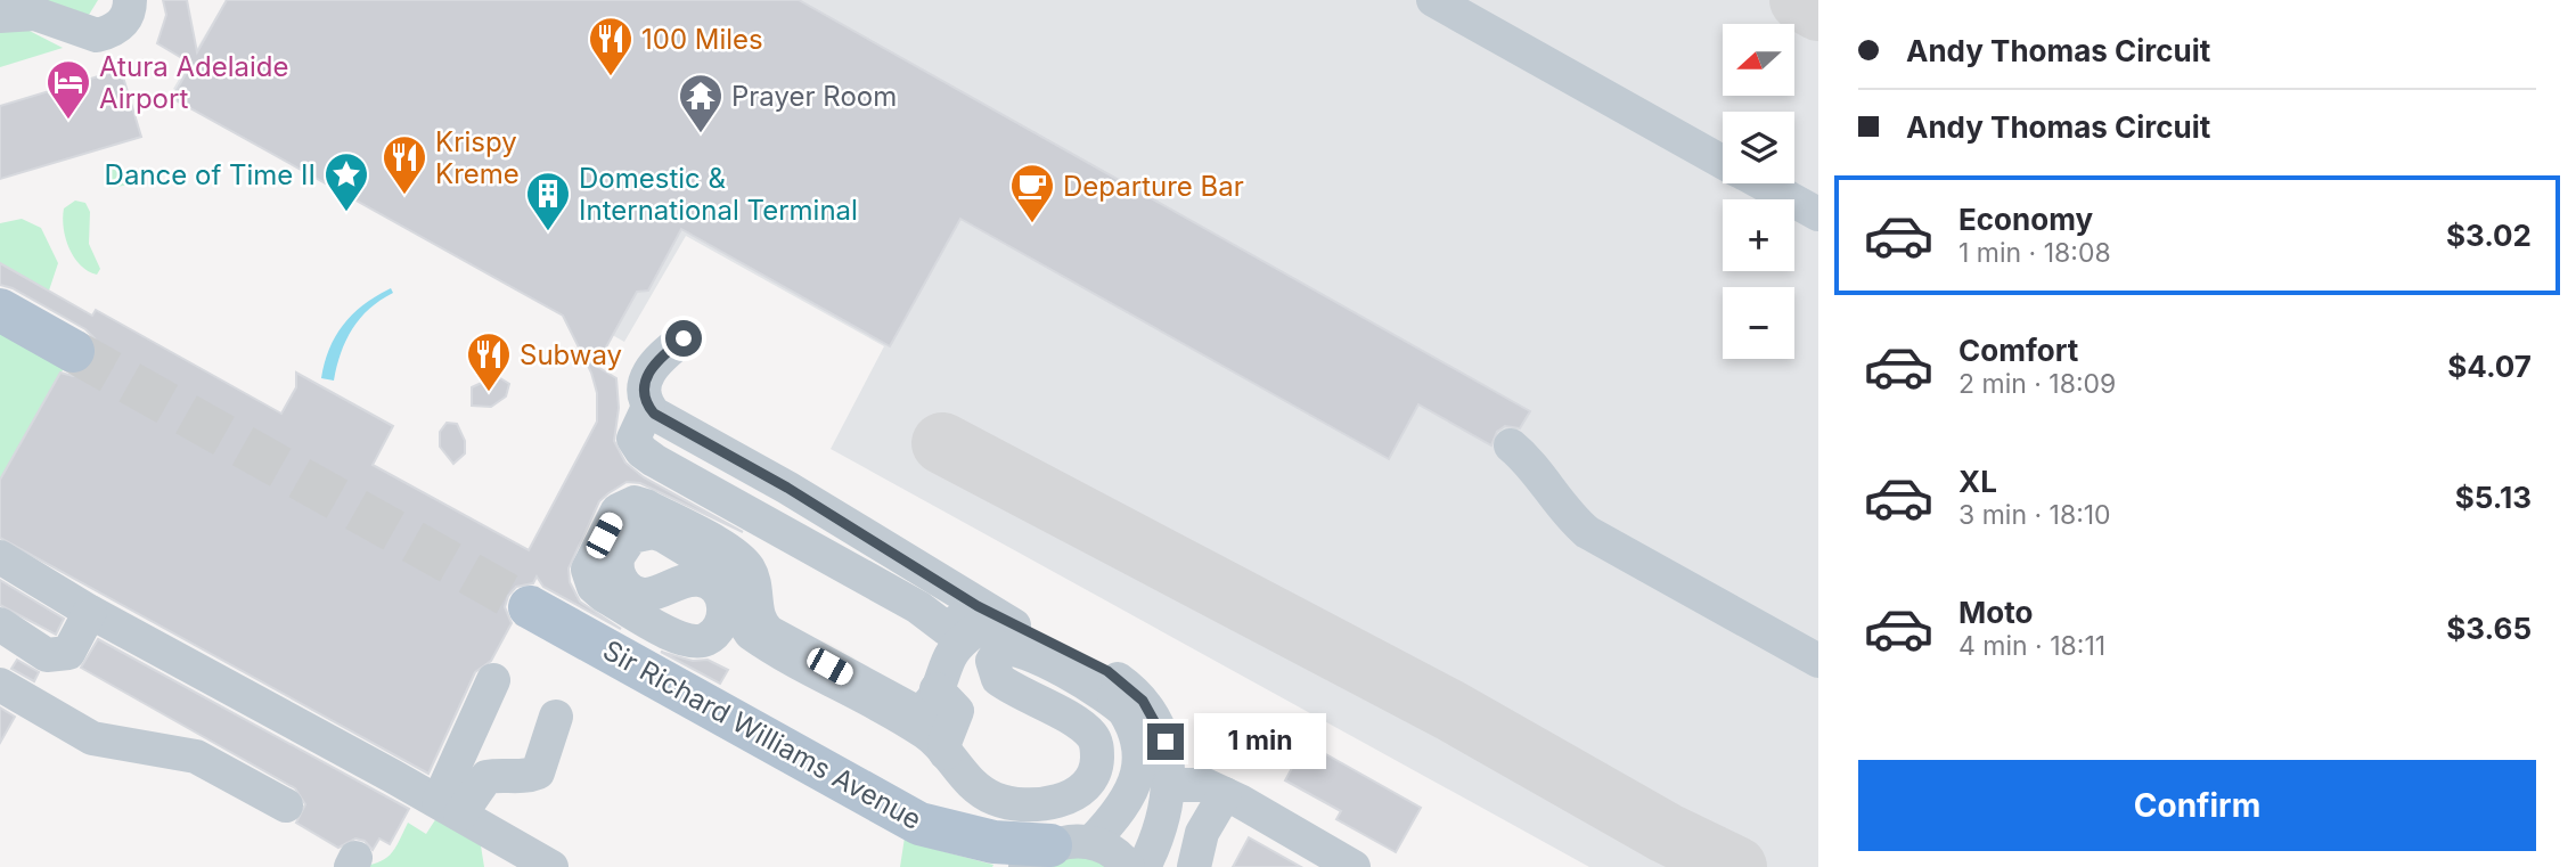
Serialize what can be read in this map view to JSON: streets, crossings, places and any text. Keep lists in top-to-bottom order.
{
  "streets": {
    "main road": ["Sir Richard Williams Avenue"]
  },
  "places": {
    "restaurant": ["100 Miles", "Krispy Kreme", "Subway"],
    "hotel": ["Atura Adelaide Airport"],
    "temple": ["Prayer Room"],
    "place": ["Dance of Time II"],
    "cafe": ["Departure Bar"],
    "building": ["Domestic & International Terminal"]
  },
  "north": "left",
  "page": {
    "banner": ["Andy Thomas Circuit", "Andy Thomas Circuit"],
    "map_buttons": ["+", "−"],
    "list": [
      {
        "name": "Economy",
        "note": "1 min · 18:08",
        "value": "$3.02"
      },
      {
        "name": "Comfort",
        "note": "2 min · 18:09",
        "value": "$4.07"
      },
      {
        "name": "XL",
        "note": "3 min · 18:10",
        "value": "$5.13"
      },
      {
        "name": "Moto",
        "note": "4 min · 18:11",
        "value": "$3.65"
      }
    ],
    "bubble": "1 min",
    "buttons": "Confirm"
  }
}
